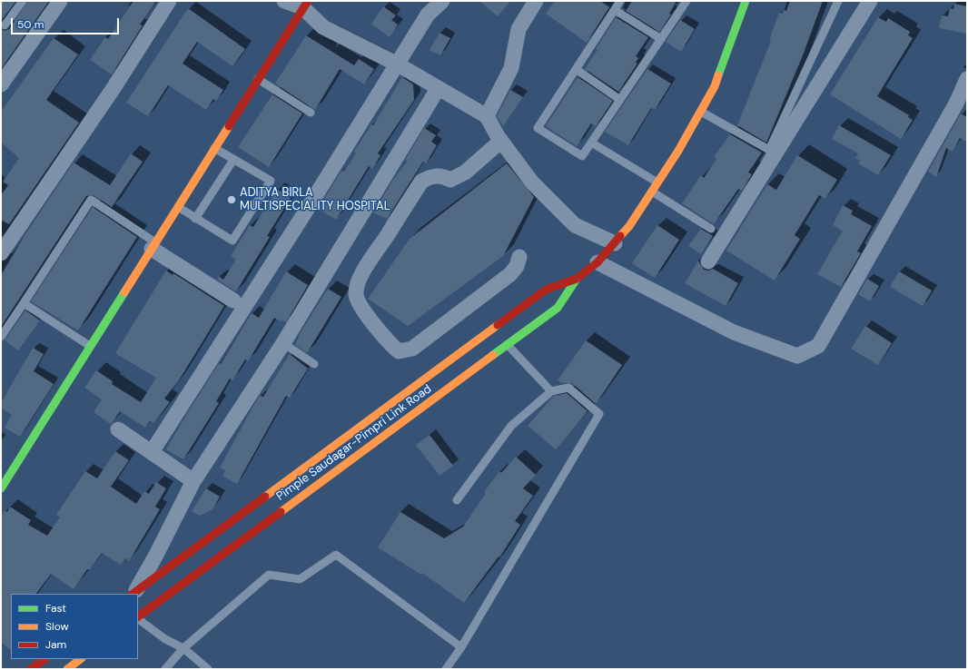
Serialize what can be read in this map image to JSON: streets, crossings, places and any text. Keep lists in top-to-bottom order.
{
  "streets": {
    "street": ["Pimple Saudagar-Pimpri Link Road"]
  },
  "places": ["ADITYA BIRLA MULTISPECIALITY HOSPITAL"],
  "legend": ["Fast", "Slow", "Jam"],
  "scale_bar": "50 m"
}
